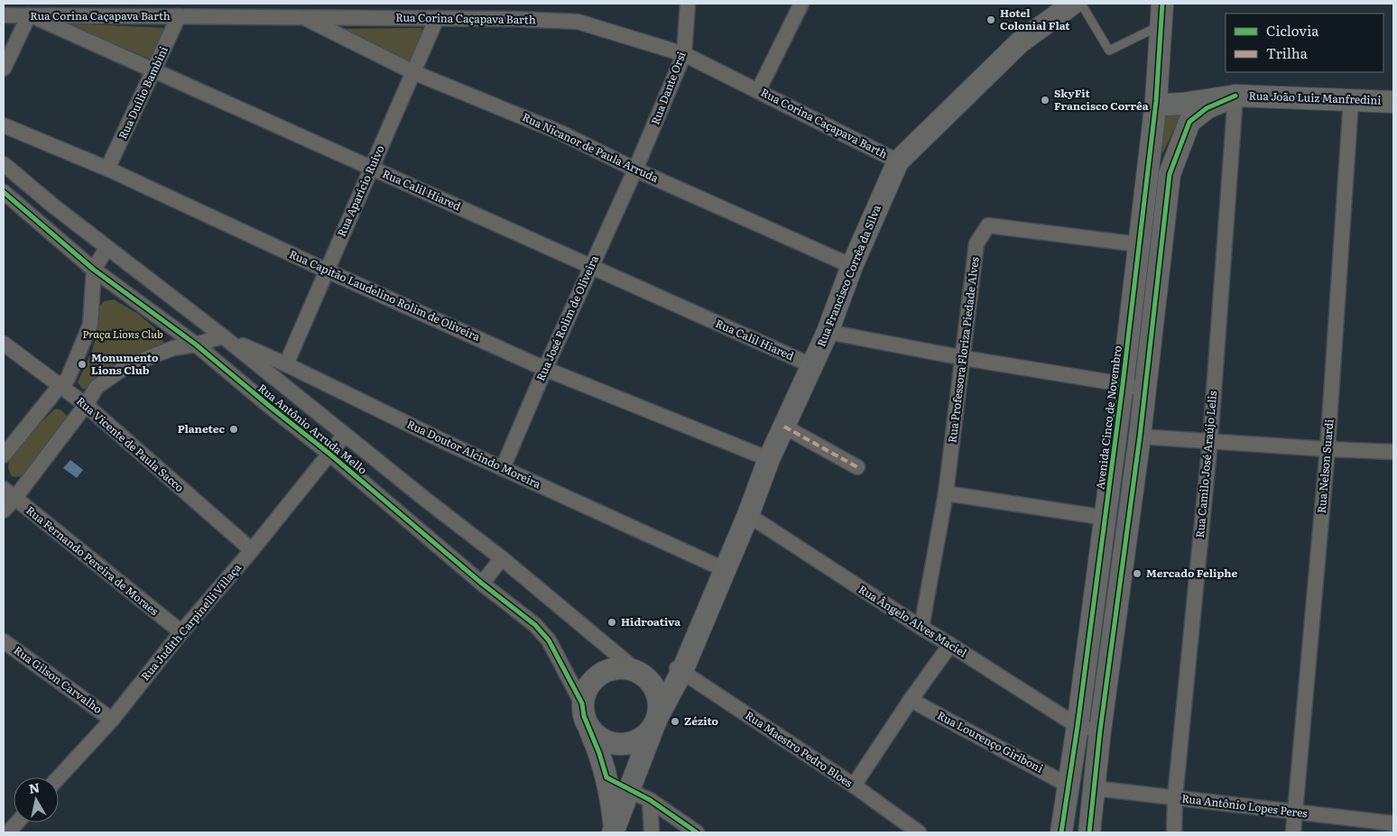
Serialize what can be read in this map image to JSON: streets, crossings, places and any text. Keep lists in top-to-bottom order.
{
  "streets": {
    "main road": ["Rua João Luiz Manfredini", "Rua Francisco Corrêa da Silva", "Avenida Cinco de Novembro"],
    "street": [
      "Rua Corina Caçapava Barth",
      "Rua Dante Orsi",
      "Rua Duílio Bambini",
      "Rua Nicanor de Paula Arruda",
      "Rua Calil Hiared",
      "Rua Aparício Ruivo",
      "Rua Capitão Laudelino Rolim de Oliveira",
      "Rua José Rolim de Oliveira",
      "Rua Professora Floriza Piedade Alves",
      "Rua Antônio Arruda Mello",
      "Rua Vicente de Paula Sacco",
      "Rua Doutor Alcindo Moreira",
      "Rua Camilo José Araújo Lelis",
      "Rua Nelson Suardi",
      "Rua Fernando Pereira de Moraes",
      "Rua Ângelo Alves Maciel",
      "Rua Judith Carpinelli Villaça",
      "Rua Gilson Carvalho",
      "Rua Lourenço Giriboni",
      "Rua Maestro Pedro Bloes",
      "Rua Antônio Lopes Peres"
    ]
  },
  "crossings": [
    ["Rua Corina Caçapava Barth", "Rua Dante Orsi"],
    ["Rua Corina Caçapava Barth", "Rua Duílio Bambini"],
    ["Rua Corina Caçapava Barth", "Rua Nicanor de Paula Arruda"],
    ["Rua Corina Caçapava Barth", "Rua Calil Hiared"],
    ["Rua Corina Caçapava Barth", "Rua Aparício Ruivo"],
    ["Rua Corina Caçapava Barth", "Rua Francisco Corrêa da Silva"],
    ["Rua Dante Orsi", "Rua Nicanor de Paula Arruda"],
    ["Rua Dante Orsi", "Rua José Rolim de Oliveira"],
    ["Rua Duílio Bambini", "Rua Calil Hiared"],
    ["Rua Duílio Bambini", "Rua Capitão Laudelino Rolim de Oliveira"],
    ["Rua João Luiz Manfredini", "Rua Camilo José Araújo Lelis"],
    ["Rua João Luiz Manfredini", "Rua Nelson Suardi"],
    ["Rua Nicanor de Paula Arruda", "Rua Aparício Ruivo"],
    ["Rua Nicanor de Paula Arruda", "Rua Francisco Corrêa da Silva"],
    ["Rua Nicanor de Paula Arruda", "Rua José Rolim de Oliveira"],
    ["Rua Calil Hiared", "Rua Aparício Ruivo"],
    ["Rua Calil Hiared", "Rua Francisco Corrêa da Silva"],
    ["Rua Calil Hiared", "Rua José Rolim de Oliveira"],
    ["Rua Aparício Ruivo", "Rua Capitão Laudelino Rolim de Oliveira"],
    ["Rua Aparício Ruivo", "Rua Doutor Alcindo Moreira"],
    ["Rua Francisco Corrêa da Silva", "Rua Capitão Laudelino Rolim de Oliveira"],
    ["Rua Francisco Corrêa da Silva", "Rua Antônio Arruda Mello"],
    ["Rua Francisco Corrêa da Silva", "Rua Doutor Alcindo Moreira"],
    ["Rua Francisco Corrêa da Silva", "Rua Ângelo Alves Maciel"],
    ["Rua Francisco Corrêa da Silva", "Rua Maestro Pedro Bloes"],
    ["Rua Capitão Laudelino Rolim de Oliveira", "Rua José Rolim de Oliveira"],
    ["Rua José Rolim de Oliveira", "Rua Doutor Alcindo Moreira"],
    ["Rua Professora Floriza Piedade Alves", "Avenida Cinco de Novembro"],
    ["Rua Professora Floriza Piedade Alves", "Rua Ângelo Alves Maciel"],
    ["Avenida Cinco de Novembro", "Rua Ângelo Alves Maciel"],
    ["Avenida Cinco de Novembro", "Rua Lourenço Giriboni"],
    ["Rua Antônio Arruda Mello", "Rua Judith Carpinelli Villaça"],
    ["Rua Vicente de Paula Sacco", "Rua Judith Carpinelli Villaça"],
    ["Rua Camilo José Araújo Lelis", "Rua Antônio Lopes Peres"],
    ["Rua Nelson Suardi", "Rua Antônio Lopes Peres"],
    ["Rua Fernando Pereira de Moraes", "Rua Judith Carpinelli Villaça"],
    ["Rua Judith Carpinelli Villaça", "Rua Gilson Carvalho"]
  ],
  "parks": ["Praça Lions Club"],
  "places": [
    "Hotel Colonial Flat",
    "SkyFit Francisco Corrêa",
    "Monumento Lions Club",
    "Planetec",
    "Mercado Feliphe",
    "Hidroativa",
    "Zézito"
  ],
  "legend": ["Ciclovia", "Trilha"],
  "north": "top"
}
